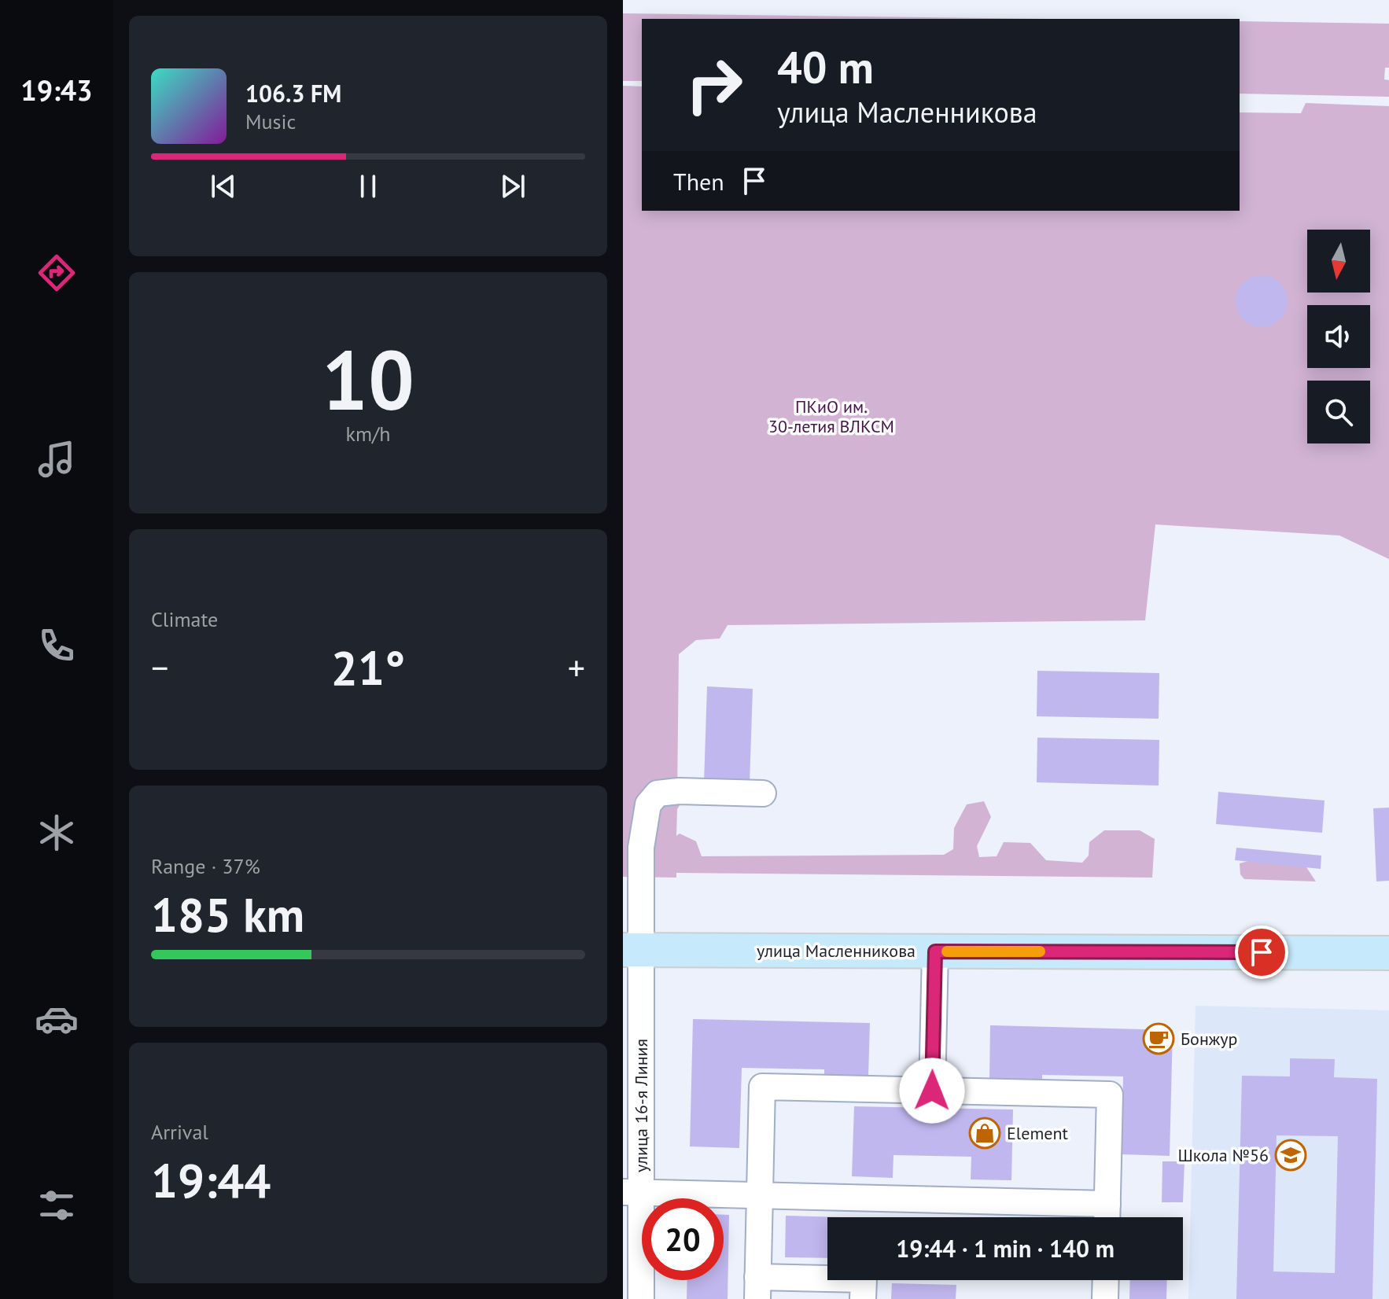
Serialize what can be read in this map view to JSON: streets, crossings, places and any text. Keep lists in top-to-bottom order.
{
  "streets": {
    "main road": ["улица Масленникова"],
    "street": ["улица 16-я Линия"]
  },
  "crossings": [
    ["улица Масленникова", "улица 16-я Линия"]
  ],
  "parks": ["ПКиО им. 30-летия ВЛКСМ"],
  "places": {
    "cafe": ["Бонжур"],
    "shop": ["Element"],
    "school or university": ["Школа №56"]
  },
  "north": "bottom",
  "page": {
    "tabs": "19:43",
    "turn": ["40 m", "улица Масленникова"],
    "song": ["106.3 FM", "Music"],
    "then": "Then",
    "tile": [
      ["10", "km/h"],
      "Climate",
      ["Range · 37%", "185 km"],
      ["Arrival", "19:44"]
    ],
    "heat": ["−", "21°", "+"],
    "limit": "20",
    "trip": "19:44 · 1 min · 140 m"
  }
}
